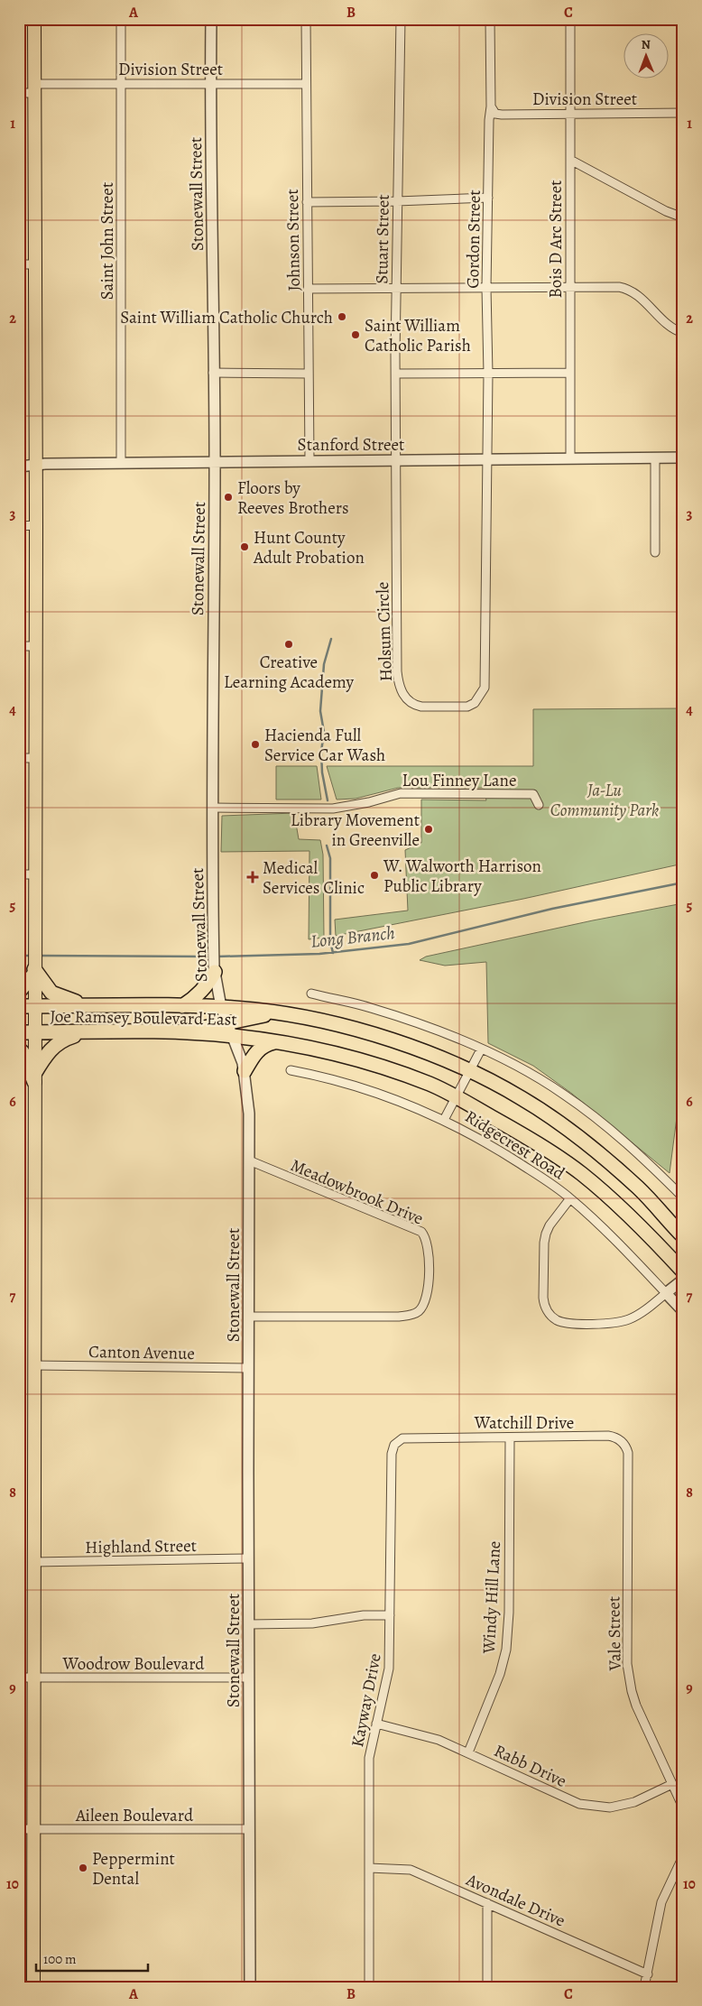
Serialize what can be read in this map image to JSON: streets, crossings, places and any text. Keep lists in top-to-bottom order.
{
  "streets": {
    "highway": ["Joe Ramsey Boulevard East"],
    "street": [
      "Division Street",
      "Stonewall Street",
      "Stuart Street",
      "Gordon Street",
      "Bois D Arc Street",
      "Johnson Street",
      "Saint John Street",
      "Stanford Street",
      "Holsum Circle",
      "Lou Finney Lane",
      "Ridgecrest Road",
      "Meadowbrook Drive",
      "Canton Avenue",
      "Watchill Drive",
      "Highland Street",
      "Windy Hill Lane",
      "Vale Street",
      "Woodrow Boulevard",
      "Kayway Drive",
      "Rabb Drive",
      "Aileen Boulevard",
      "Avondale Drive"
    ]
  },
  "crossings": [
    ["Division Street", "Stonewall Street"],
    ["Division Street", "Gordon Street"],
    ["Division Street", "Bois D Arc Street"],
    ["Division Street", "Johnson Street"],
    ["Division Street", "Saint John Street"],
    ["Stonewall Street", "Stanford Street"],
    ["Stonewall Street", "Lou Finney Lane"],
    ["Stonewall Street", "Joe Ramsey Boulevard East"],
    ["Stonewall Street", "Meadowbrook Drive"],
    ["Stonewall Street", "Canton Avenue"],
    ["Stonewall Street", "Highland Street"],
    ["Stonewall Street", "Woodrow Boulevard"],
    ["Stonewall Street", "Aileen Boulevard"],
    ["Stuart Street", "Stanford Street"],
    ["Stuart Street", "Holsum Circle"],
    ["Gordon Street", "Stanford Street"],
    ["Gordon Street", "Holsum Circle"],
    ["Bois D Arc Street", "Stanford Street"],
    ["Johnson Street", "Stanford Street"],
    ["Saint John Street", "Stanford Street"],
    ["Stanford Street", "Holsum Circle"],
    ["Watchill Drive", "Windy Hill Lane"],
    ["Watchill Drive", "Vale Street"],
    ["Watchill Drive", "Kayway Drive"],
    ["Windy Hill Lane", "Rabb Drive"],
    ["Vale Street", "Rabb Drive"],
    ["Kayway Drive", "Rabb Drive"],
    ["Kayway Drive", "Avondale Drive"]
  ],
  "water": ["Long Branch"],
  "parks": ["Ja-Lu Community Park"],
  "places": {
    "other": [
      "Saint William Catholic Church",
      "Saint William Catholic Parish",
      "Floors by Reeves Brothers",
      "Hunt County Adult Probation",
      "Creative Learning Academy",
      "Hacienda Full Service Car Wash",
      "Library Movement in Greenville",
      "W. Walworth Harrison Public Library",
      "Peppermint Dental"
    ],
    "health": ["Medical Services Clinic"]
  },
  "scale_bar": "100 m",
  "north": "top",
  "grid": {
    "columns": ["A", "B", "C"],
    "rows": [
      "1",
      "2",
      "3",
      "4",
      "5",
      "6",
      "7",
      "8",
      "9",
      "10"
    ]
  }
}
